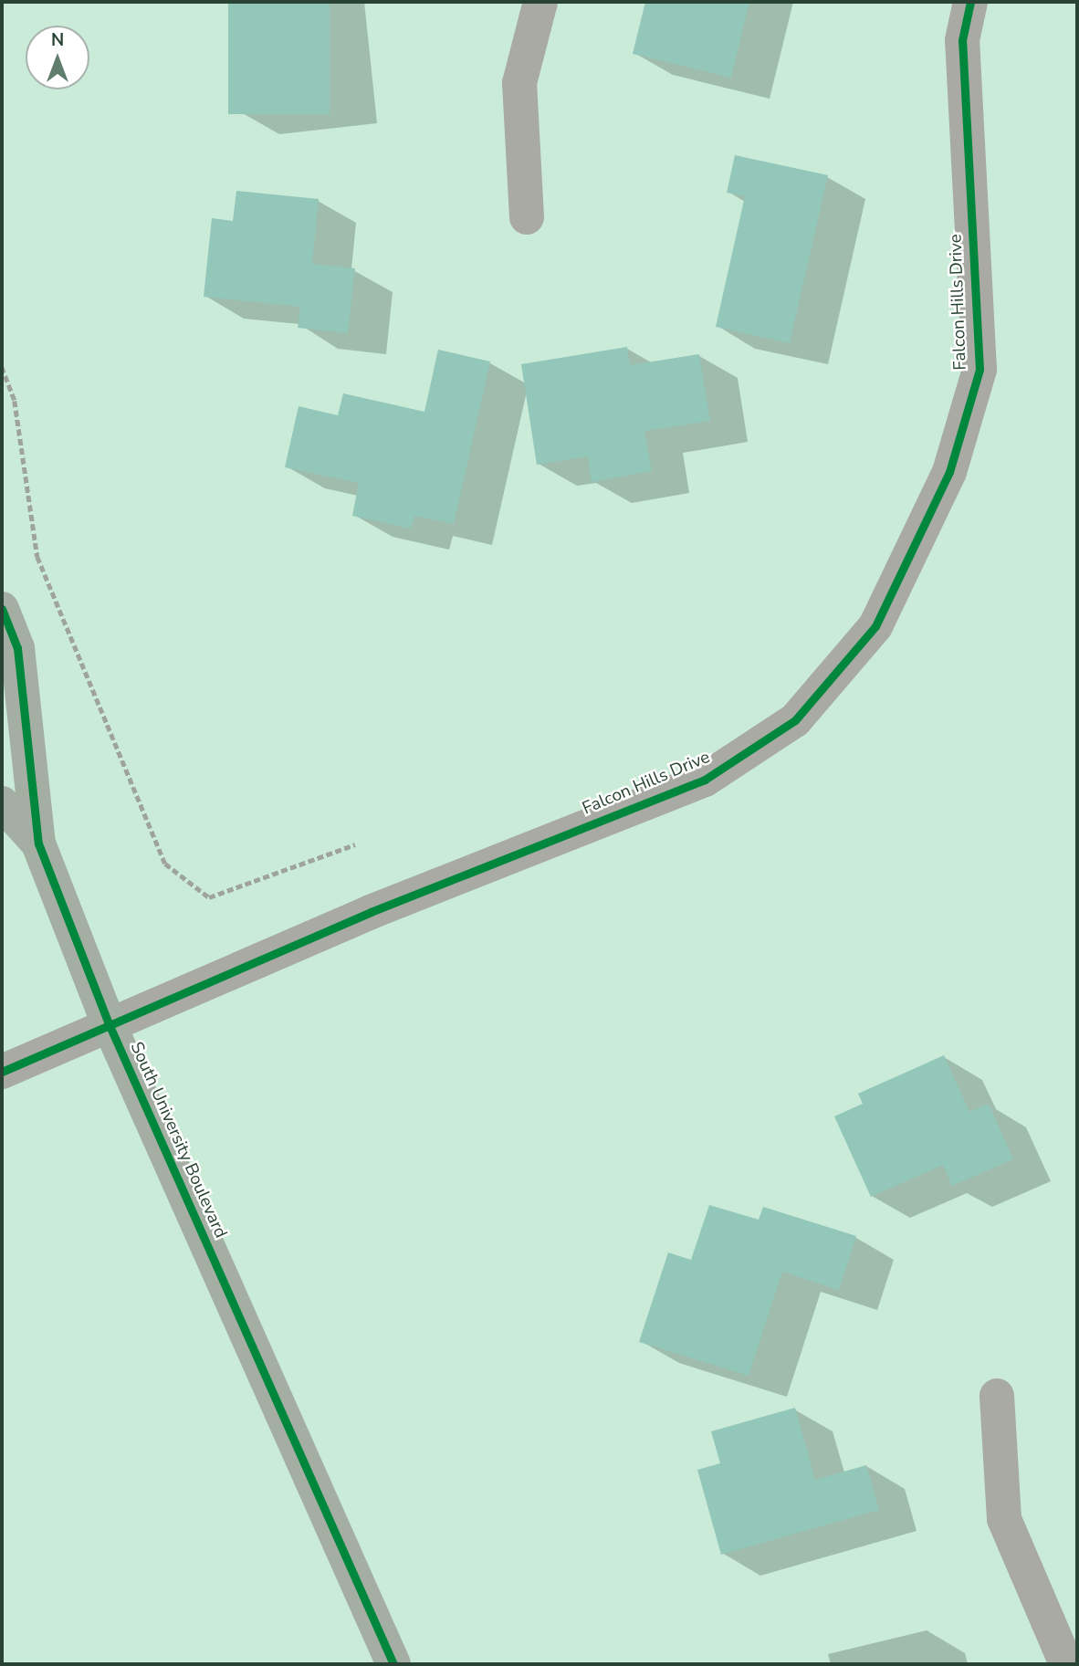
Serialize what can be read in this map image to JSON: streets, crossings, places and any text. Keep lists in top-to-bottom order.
{
  "streets": {
    "main road": ["South University Boulevard"],
    "street": ["Falcon Hills Drive"]
  },
  "crossings": [
    ["Falcon Hills Drive", "South University Boulevard"]
  ],
  "north": "top"
}
